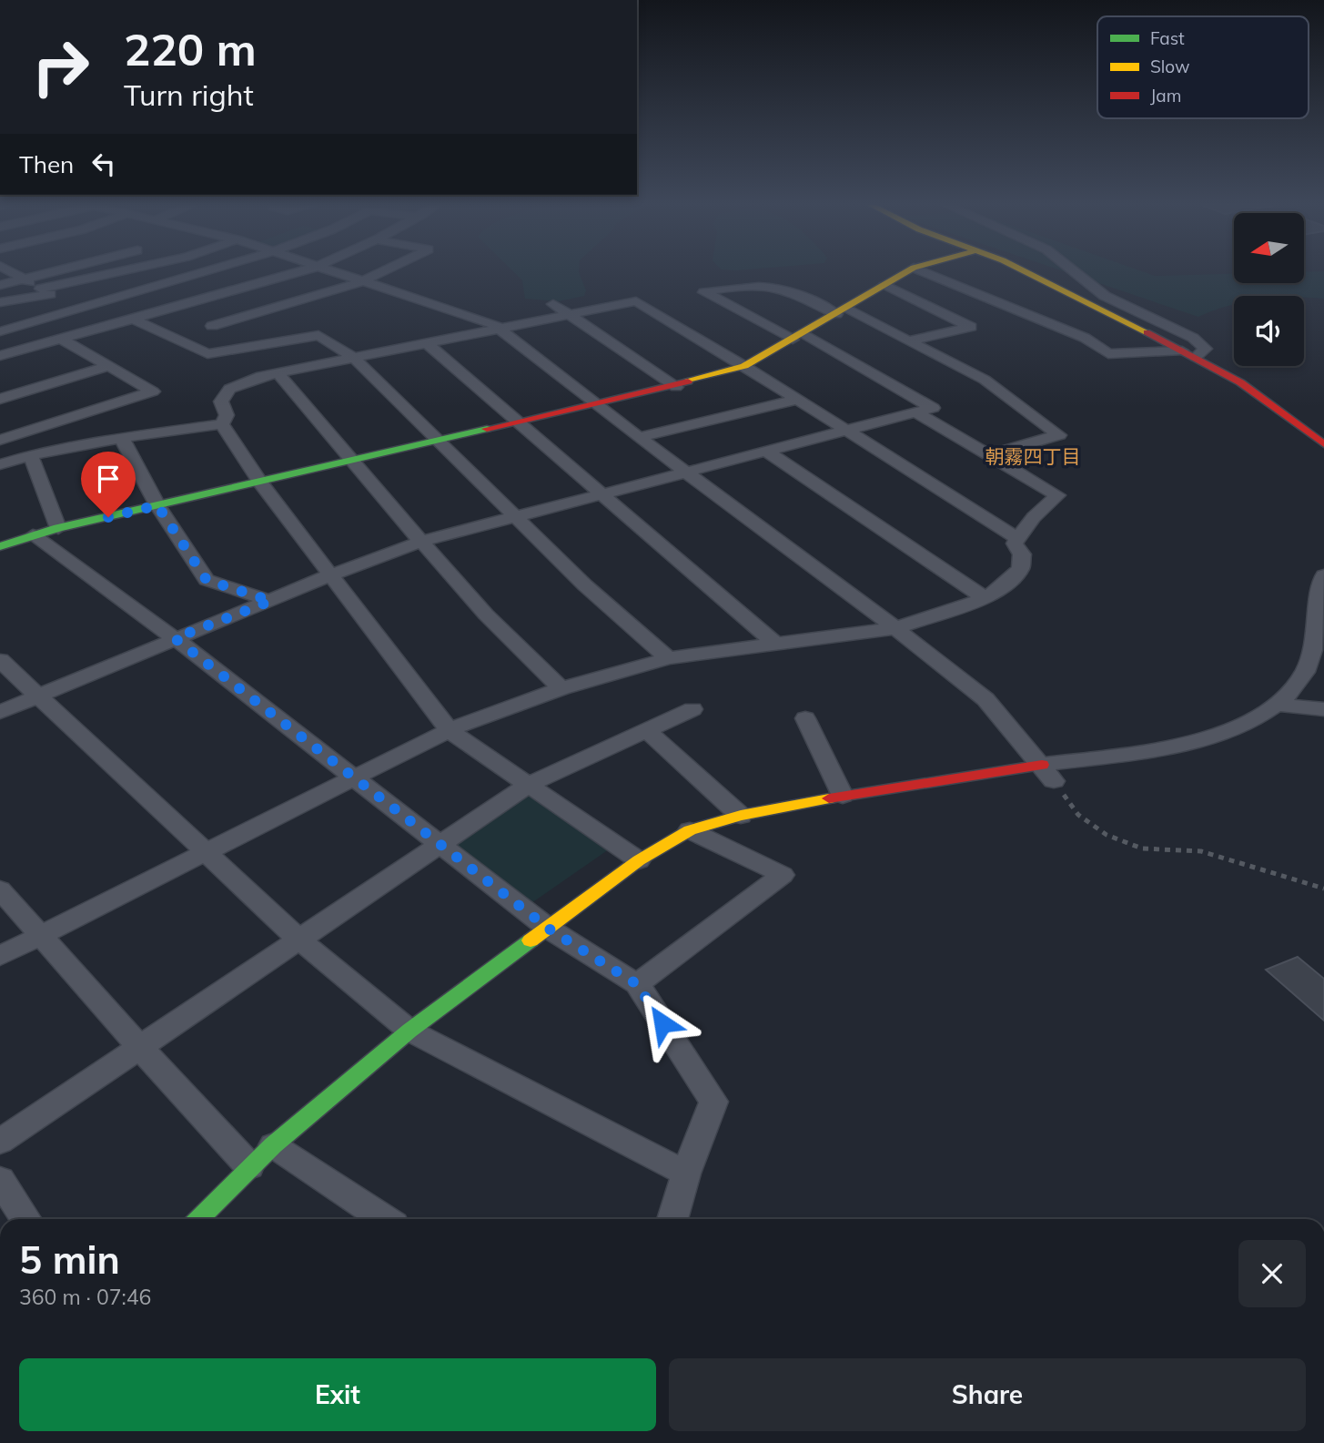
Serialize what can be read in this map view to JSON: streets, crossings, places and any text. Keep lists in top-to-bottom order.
{
  "districts": ["朝霧四丁目"],
  "legend": ["Fast", "Slow", "Jam"],
  "north": "left",
  "page": {
    "turn": ["220 m", "Turn right"],
    "then": "Then",
    "heading": ["5 min", "360 m · 07:46"],
    "buttons": ["Exit", "Share"]
  }
}
